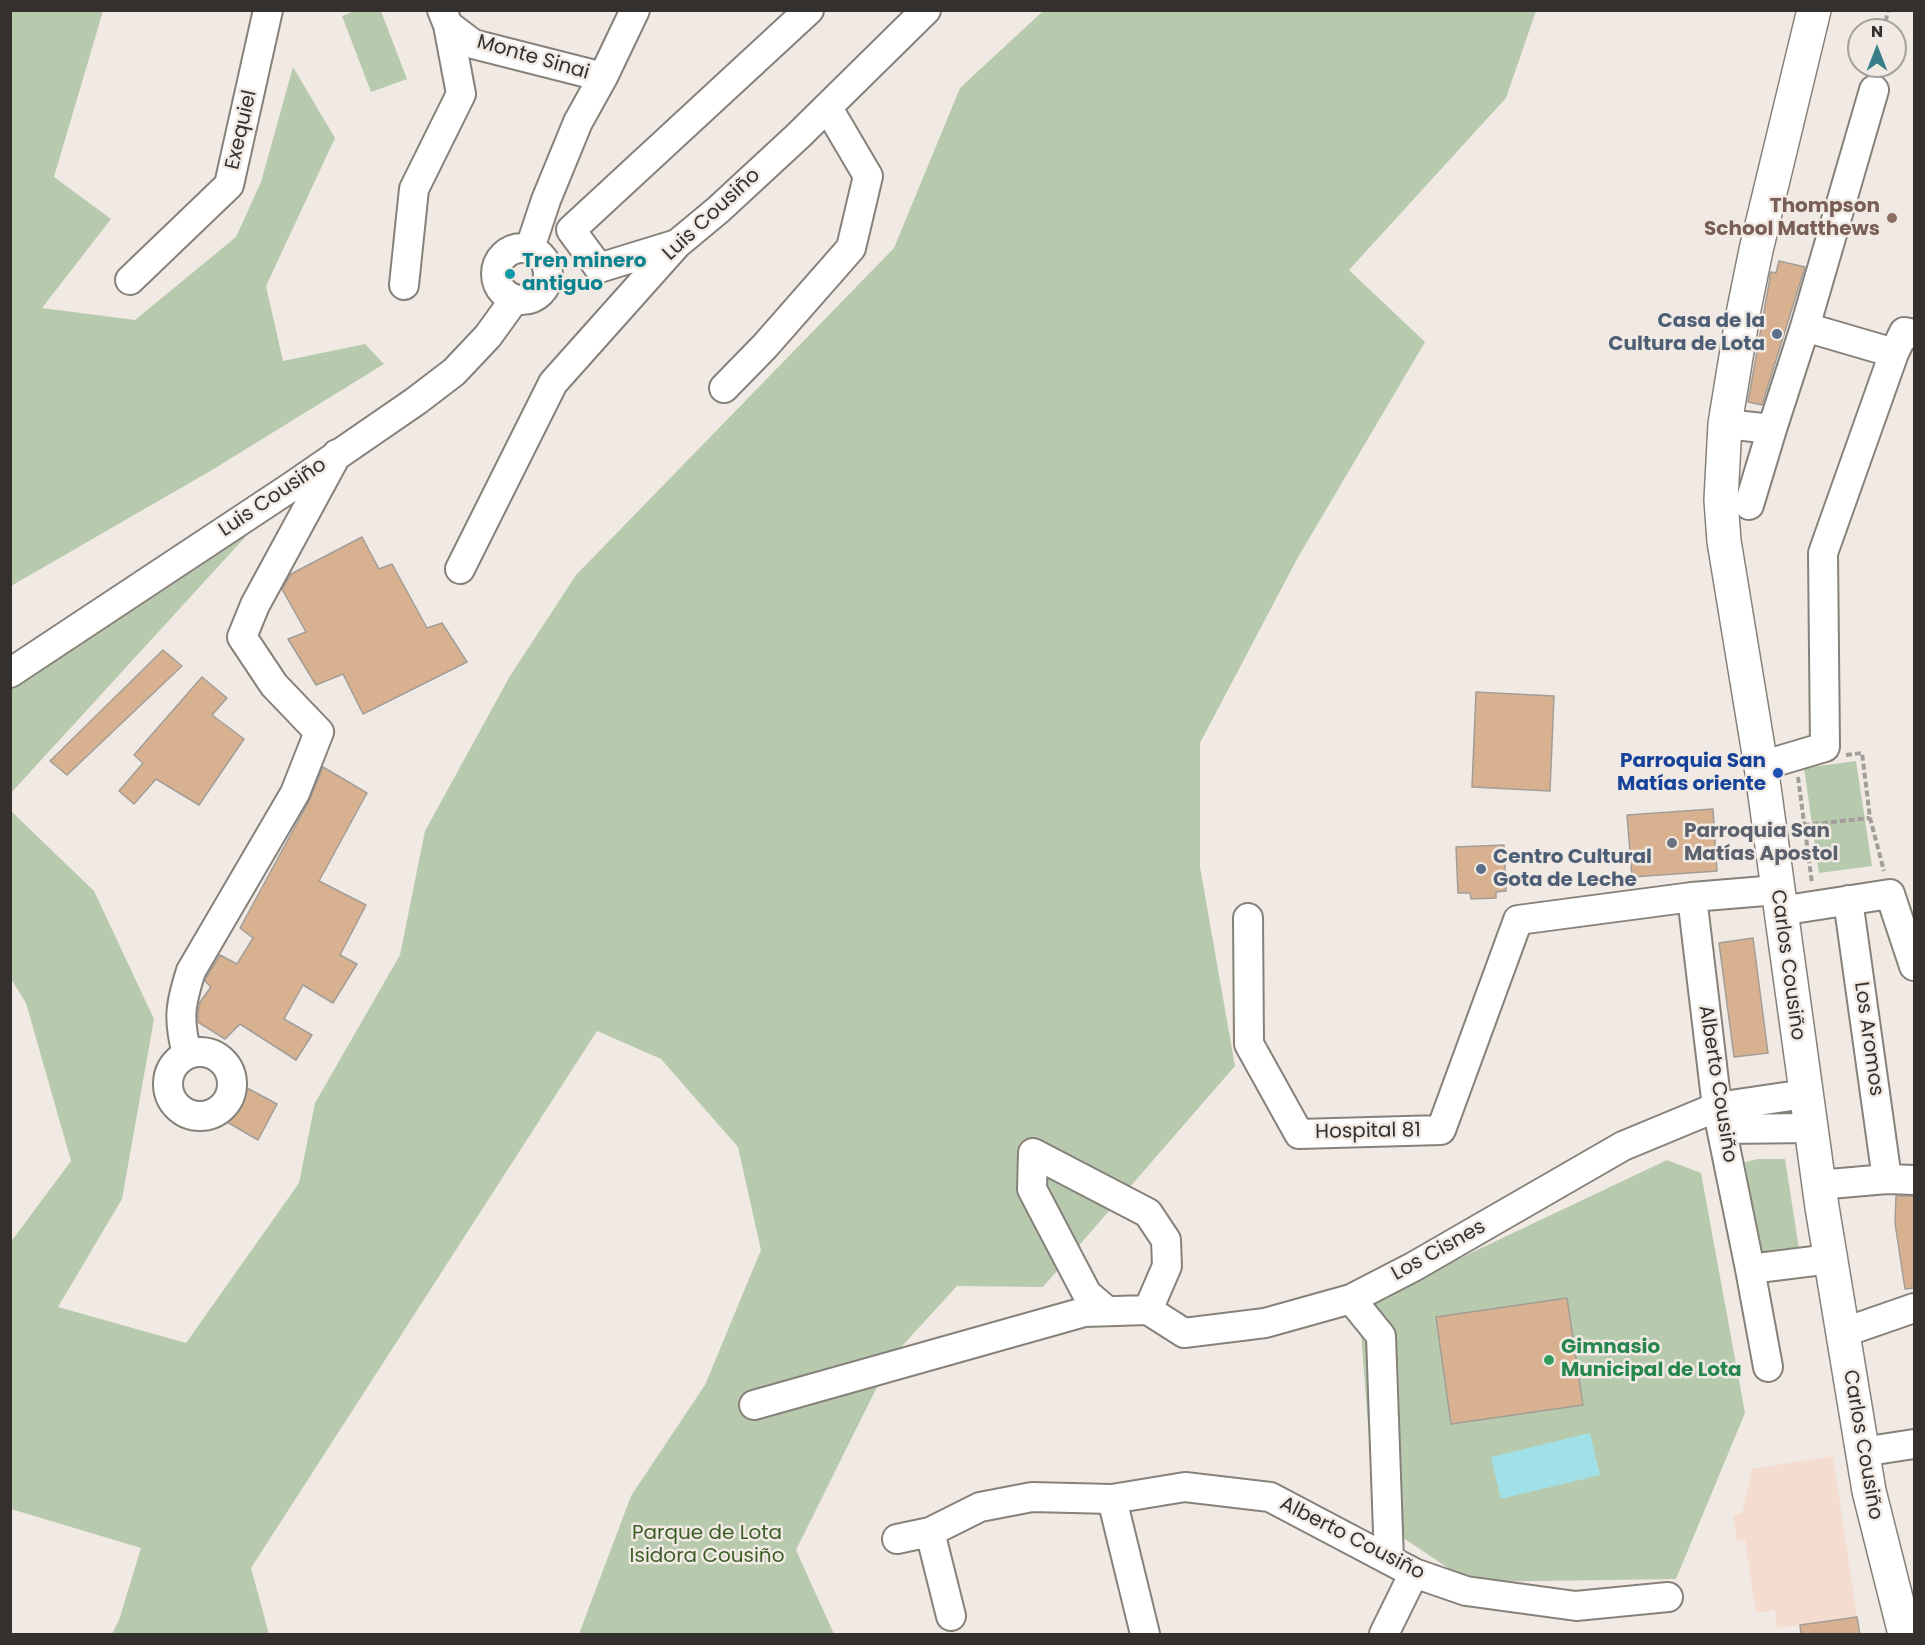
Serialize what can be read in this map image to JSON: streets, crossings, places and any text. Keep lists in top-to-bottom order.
{
  "streets": {
    "main road": ["Carlos Cousiño"],
    "street": [
      "Monte Sinai",
      "Exequiel",
      "Luis Cousiño",
      "Los Aromos",
      "Alberto Cousiño",
      "Hospital 81",
      "Los Cisnes"
    ]
  },
  "crossings": [
    ["Alberto Cousiño", "Hospital 81"],
    ["Alberto Cousiño", "Los Cisnes"]
  ],
  "parks": ["Parque de Lota Isidora Cousiño"],
  "places": [
    "Thompson School Matthews",
    "Tren minero antiguo",
    "Casa de la Cultura de Lota",
    "Parroquia San Matías oriente",
    "Parroquia San Matías Apostol",
    "Centro Cultural Gota de Leche",
    "Gimnasio Municipal de Lota"
  ],
  "north": "top"
}
